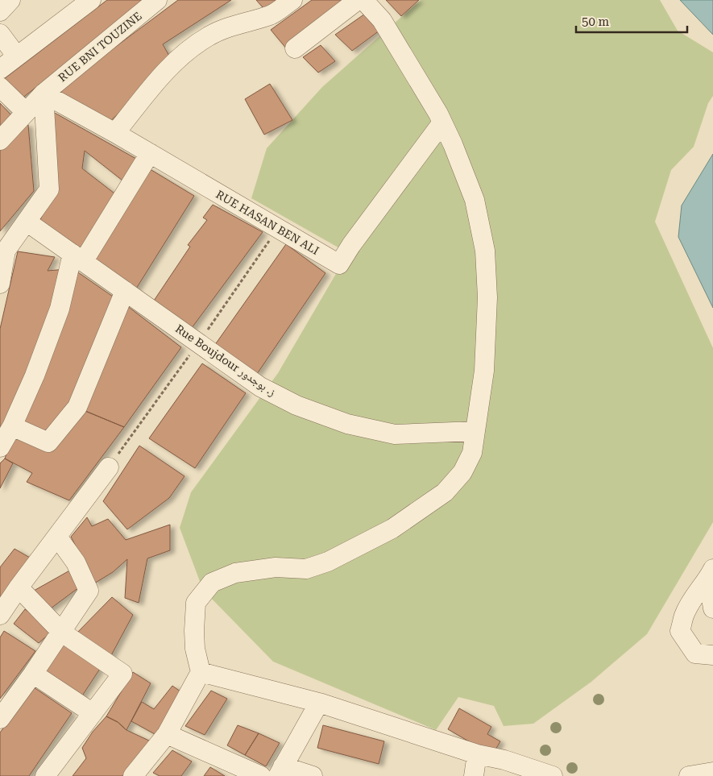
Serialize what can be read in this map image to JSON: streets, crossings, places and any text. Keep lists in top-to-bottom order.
{
  "streets": {
    "street": ["RUE BNI TOUZINE", "RUE HASAN BEN ALI", "Rue Boujdour ز. بوجدور"]
  },
  "crossings": [
    ["RUE BNI TOUZINE", "RUE HASAN BEN ALI"]
  ],
  "scale_bar": "50 m"
}
